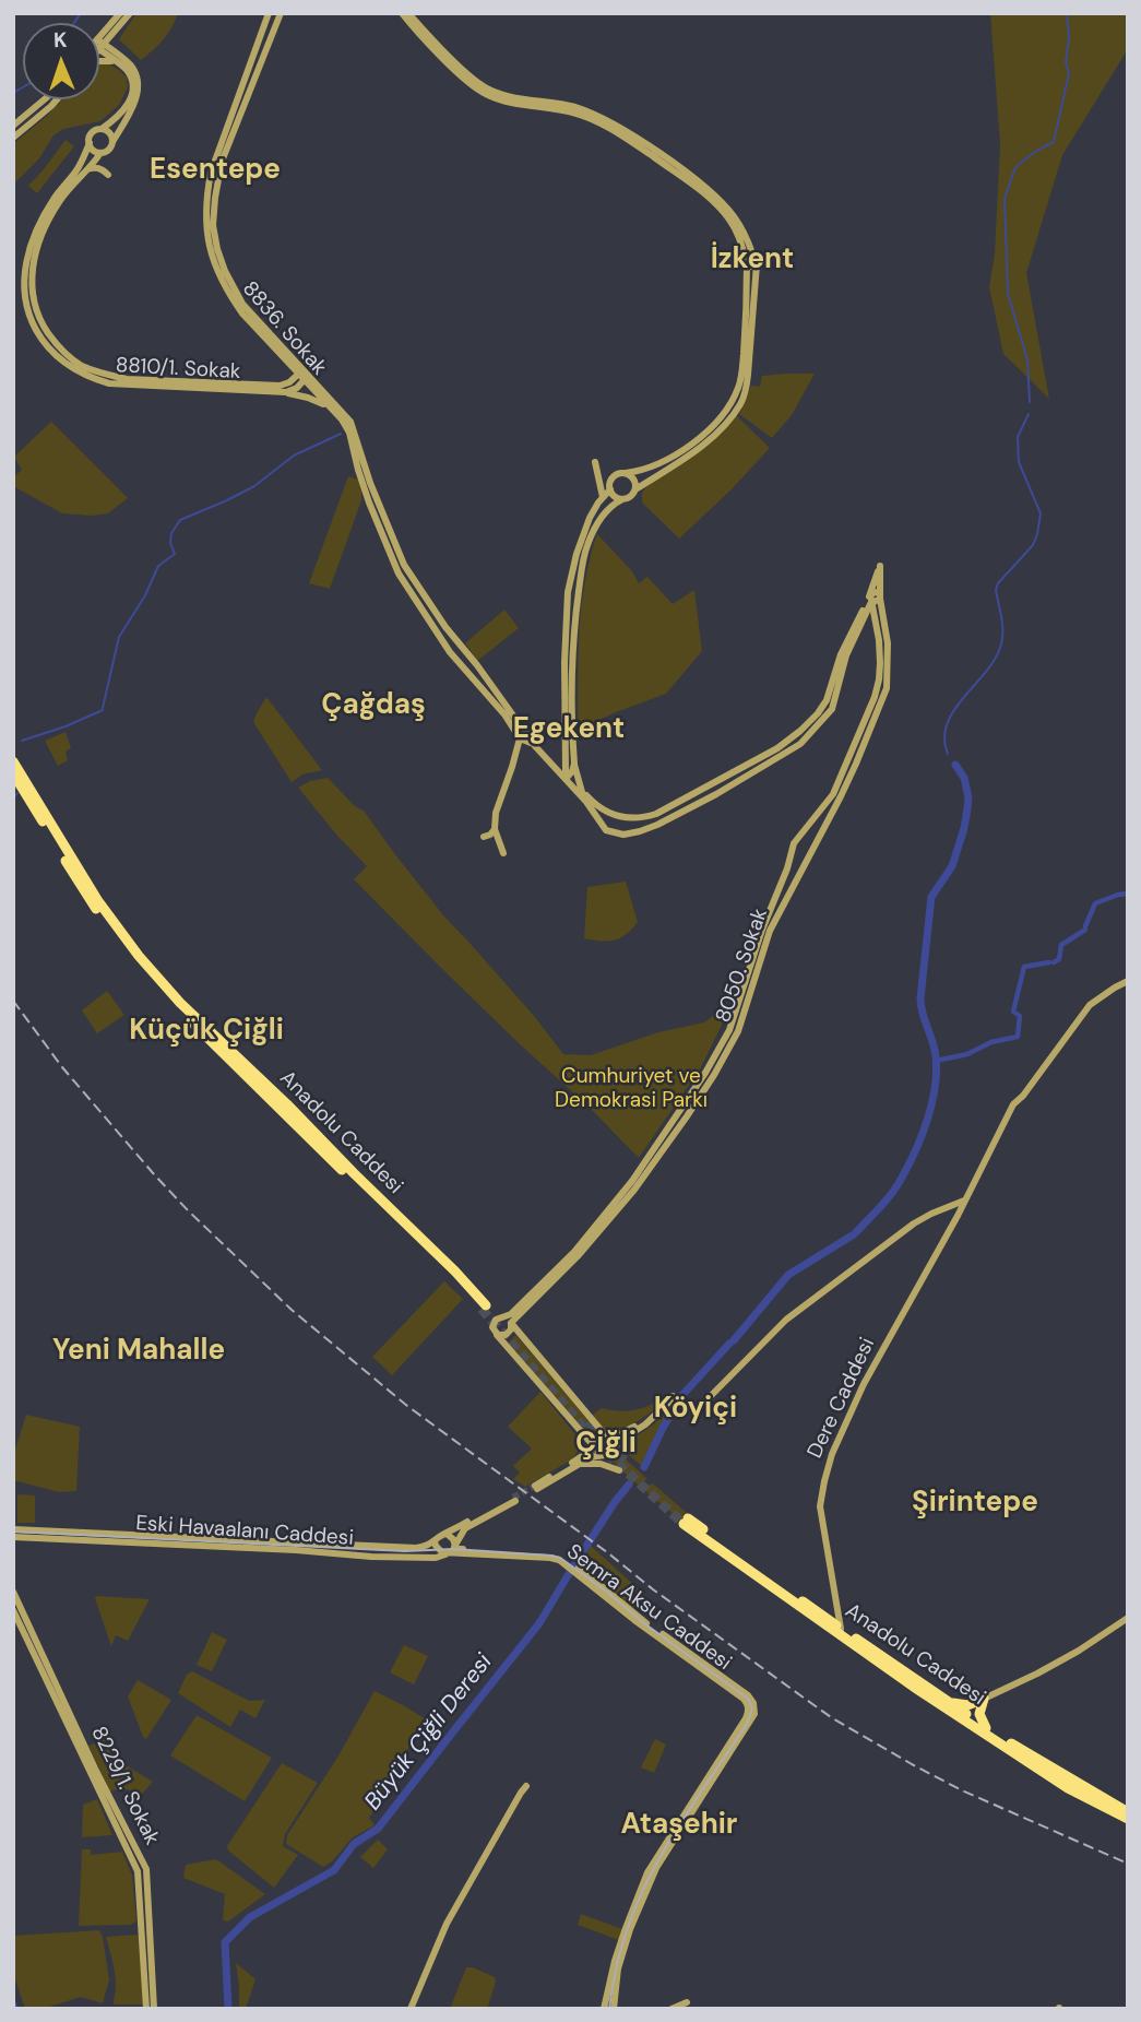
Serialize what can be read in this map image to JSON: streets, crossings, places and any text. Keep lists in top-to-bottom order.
{
  "streets": {
    "highway": ["Anadolu Caddesi"],
    "street": [
      "8836. Sokak",
      "8810/1. Sokak",
      "8050. Sokak",
      "Dere Caddesi",
      "Eski Havaalanı Caddesi",
      "Semra Aksu Caddesi",
      "8229/1. Sokak"
    ]
  },
  "crossings": [
    ["8836. Sokak", "8810/1. Sokak"],
    ["Anadolu Caddesi", "Dere Caddesi"],
    ["Eski Havaalanı Caddesi", "Semra Aksu Caddesi"]
  ],
  "districts": [
    "Esentepe",
    "İzkent",
    "Çağdaş",
    "Egekent",
    "Küçük Çiğli",
    "Yeni Mahalle",
    "Köyiçi",
    "Çiğli",
    "Şirintepe",
    "Ataşehir"
  ],
  "water": ["Büyük Çiğli Deresi"],
  "parks": ["Cumhuriyet ve Demokrasi Parkı"],
  "north": "top"
}
